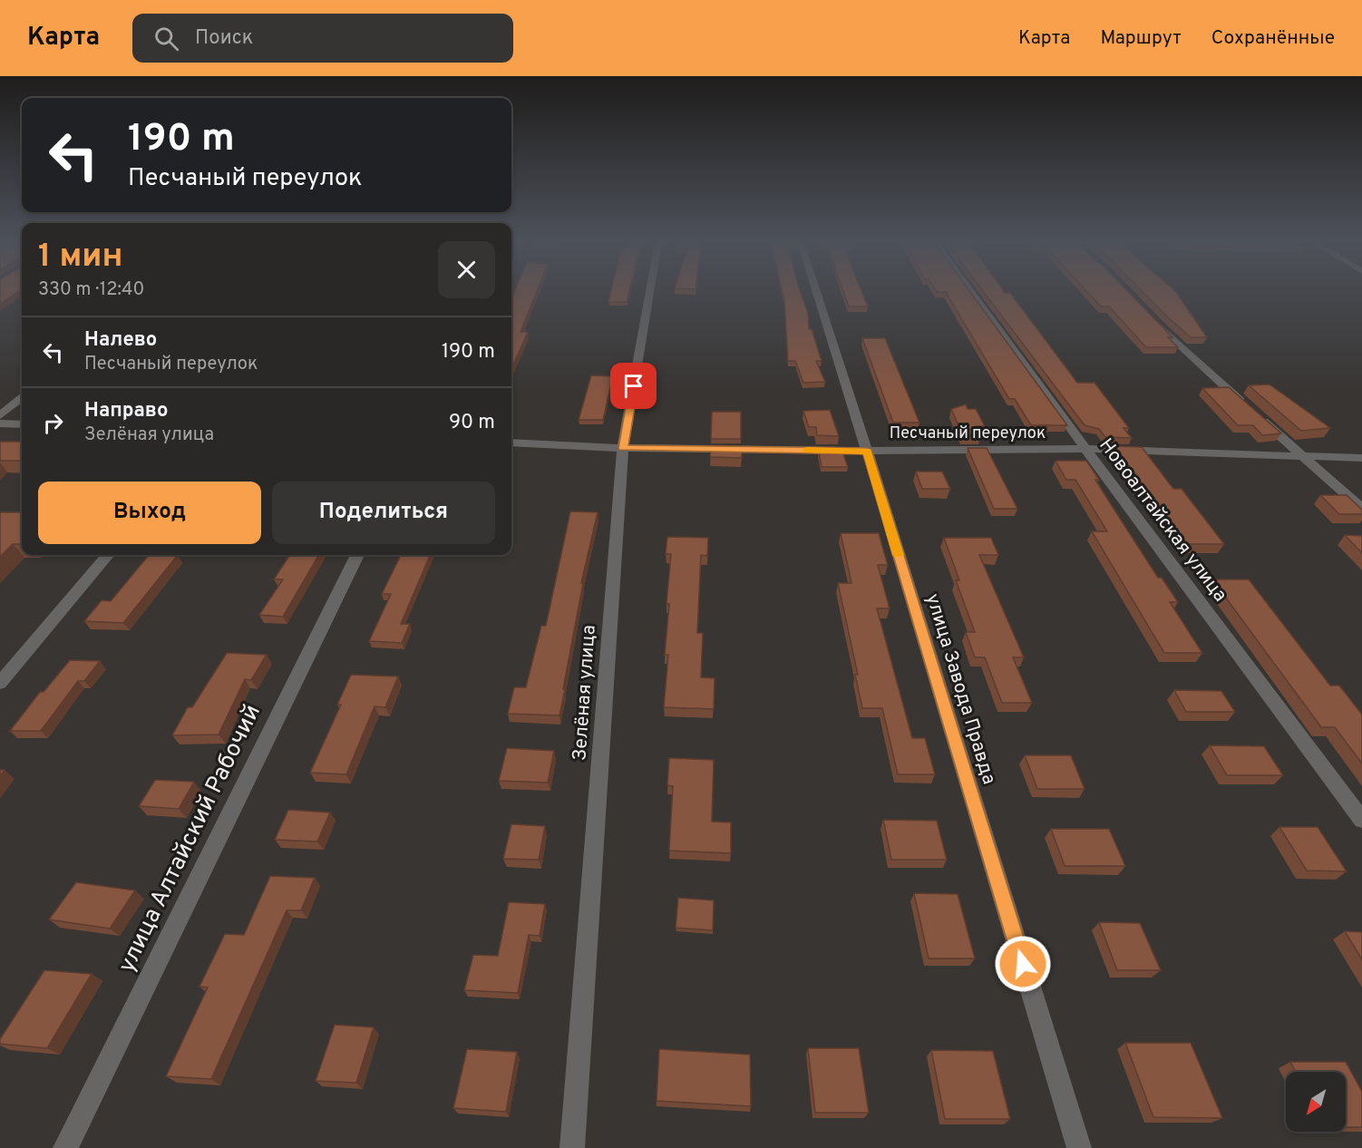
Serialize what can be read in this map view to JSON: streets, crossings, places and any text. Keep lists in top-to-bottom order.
{
  "streets": {
    "street": [
      "Песчаный переулок",
      "Новоалтайская улица",
      "улица Завода Правда",
      "Зелёная улица",
      "улица Алтайский Рабочий"
    ]
  },
  "crossings": [
    ["Песчаный переулок", "Новоалтайская улица"],
    ["Песчаный переулок", "улица Завода Правда"],
    ["Песчаный переулок", "Зелёная улица"]
  ],
  "north": "bottom left",
  "page": {
    "header": "Карта",
    "search": "Поиск",
    "nav": ["Карта", "Маршрут", "Сохранённые"],
    "turn": ["190 m", "Песчаный переулок"],
    "heading": ["1 мин", "330 m · 12:40"],
    "list": [
      {
        "name": "Налево",
        "note": "Песчаный переулок",
        "value": "190 m"
      },
      {
        "name": "Направо",
        "note": "Зелёная улица",
        "value": "90 m"
      }
    ],
    "buttons": ["Выход", "Поделиться"]
  }
}
